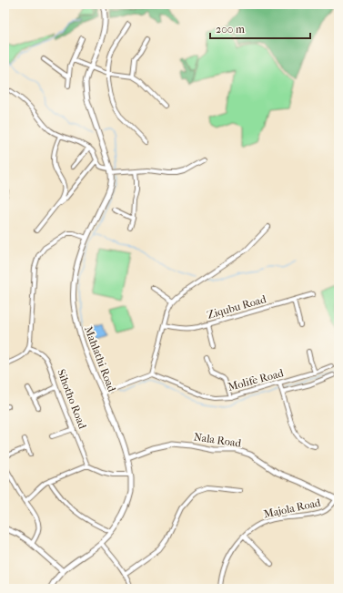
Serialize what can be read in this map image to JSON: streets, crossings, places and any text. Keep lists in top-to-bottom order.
{
  "streets": {
    "street": [
      "Ziqubu Road",
      "Mahlathi Road",
      "Molife Road",
      "Sihotho Road",
      "Nala Road",
      "Majola Road"
    ]
  },
  "crossings": [
    ["Mahlathi Road", "Nala Road"],
    ["Nala Road", "Majola Road"]
  ],
  "scale_bar": "200 m"
}
